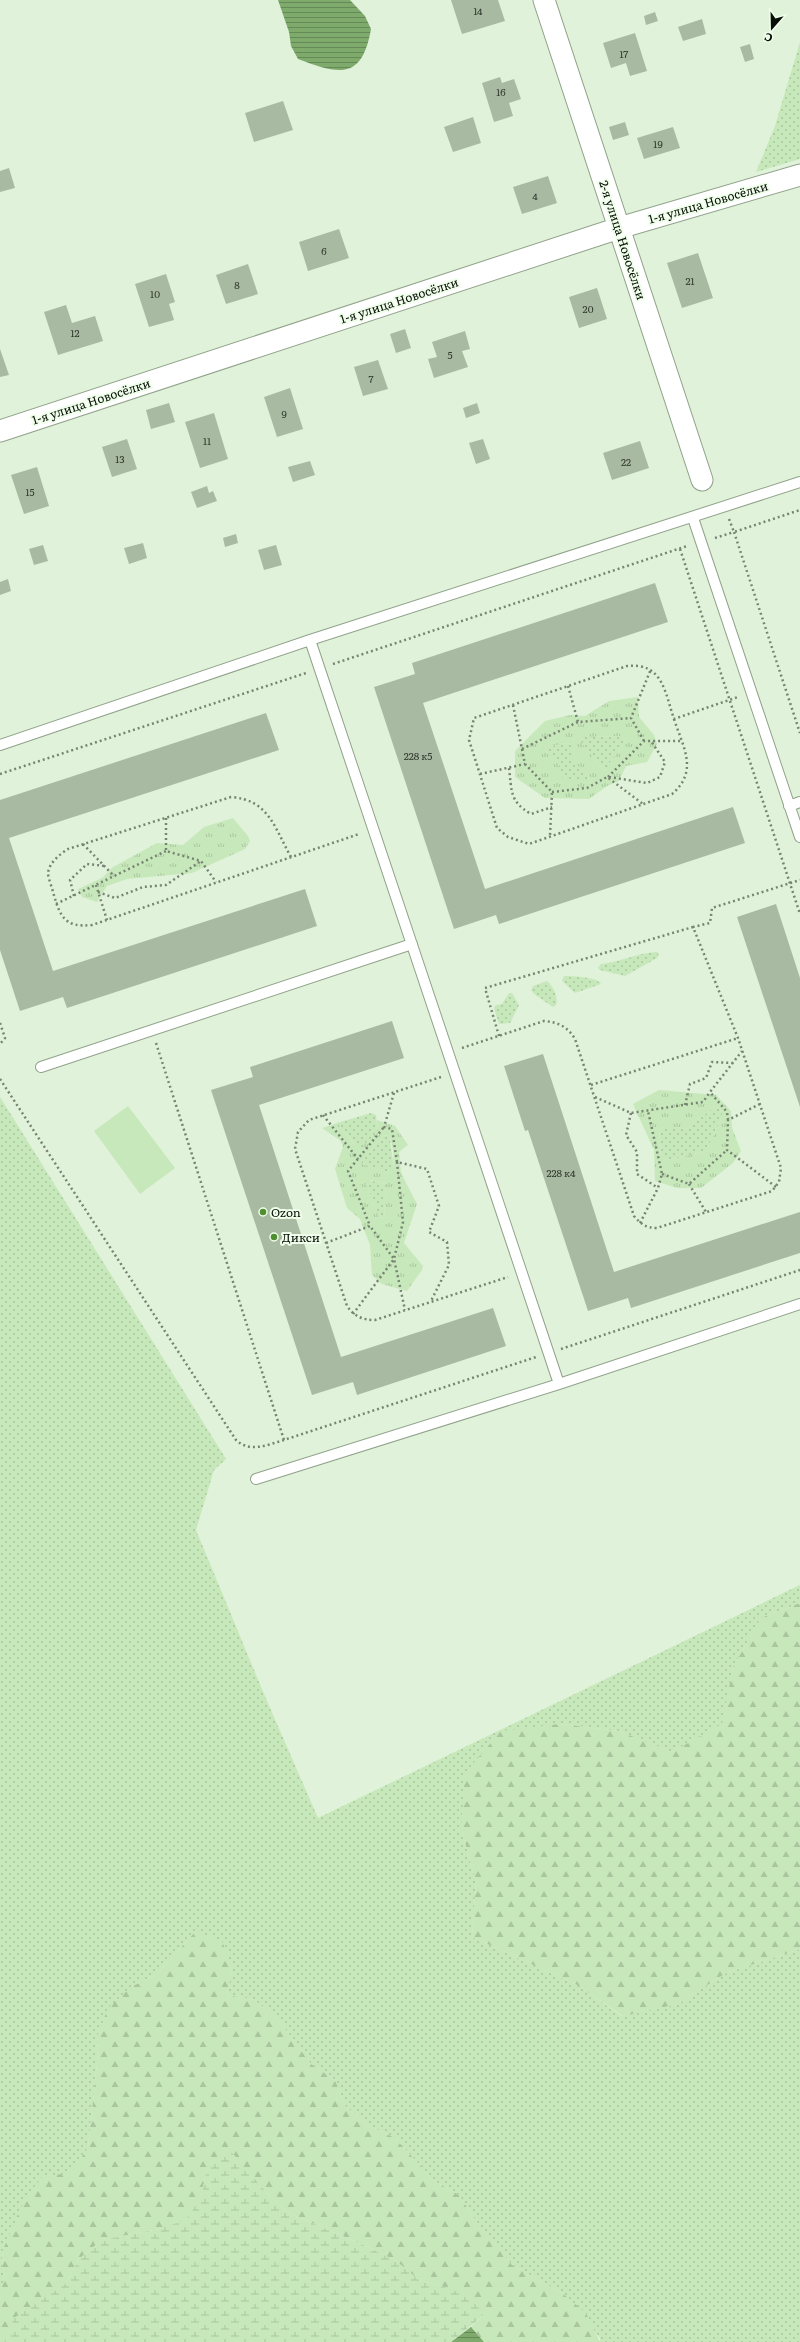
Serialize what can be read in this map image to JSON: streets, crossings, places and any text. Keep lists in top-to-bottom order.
{
  "streets": {
    "street": ["1-я улица Новосёлки", "2-я улица Новосёлки"]
  },
  "crossings": [
    ["1-я улица Новосёлки", "2-я улица Новосёлки"]
  ],
  "places": ["Ozon", "Дикси"],
  "house_numbers": [
    "14",
    "17",
    "16",
    "19",
    "4",
    "6",
    "21",
    "8",
    "10",
    "20",
    "12",
    "5",
    "7",
    "9",
    "11",
    "13",
    "22",
    "15",
    "228 к5",
    "228 к4"
  ],
  "north": "bottom"
}
